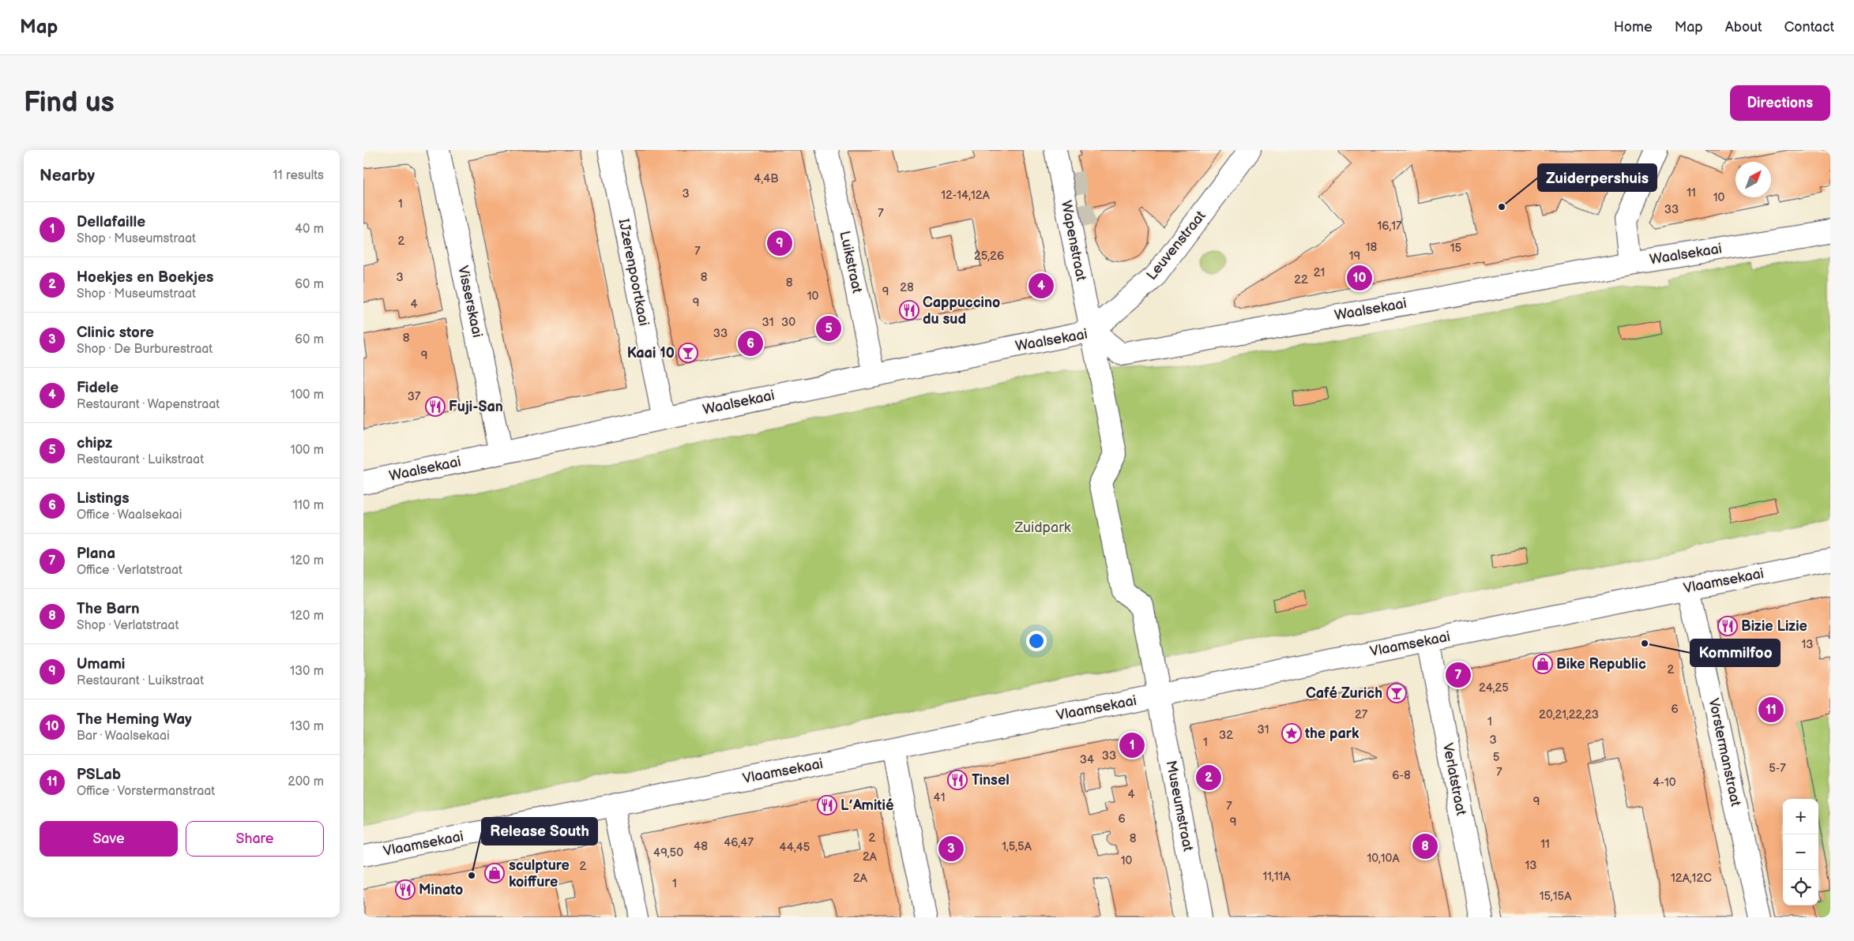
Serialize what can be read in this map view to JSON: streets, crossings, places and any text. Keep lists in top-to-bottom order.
{
  "streets": {
    "street": [
      "Wapenstraat",
      "Leuvenstraat",
      "Waalsekaai",
      "Luikstraat",
      "IJzerenpoortkaai",
      "Visserskaai",
      "Vlaamsekaai",
      "Vorstermanstraat",
      "Verlatstraat",
      "Museumstraat"
    ]
  },
  "crossings": [
    ["Wapenstraat", "Leuvenstraat"],
    ["Wapenstraat", "Waalsekaai"],
    ["Wapenstraat", "Vlaamsekaai"],
    ["Wapenstraat", "Museumstraat"],
    ["Leuvenstraat", "Waalsekaai"],
    ["Waalsekaai", "Luikstraat"],
    ["Waalsekaai", "IJzerenpoortkaai"],
    ["Waalsekaai", "Visserskaai"],
    ["Vlaamsekaai", "Vorstermanstraat"],
    ["Vlaamsekaai", "Verlatstraat"],
    ["Vlaamsekaai", "Museumstraat"]
  ],
  "parks": ["Zuidpark"],
  "places": {
    "other": ["Zuiderpershuis", "Kommilfoo", "Release South"],
    "restaurant": [
      "Cappuccino du sud",
      "Fuji-San",
      "Bizie Lizie",
      "Tinsel",
      "L’Amitié",
      "Minato"
    ],
    "bar": ["Kaai 10", "Café Zurich"],
    "shop": ["Bike Republic", "sculpture koiffure"],
    "place": ["the park"]
  },
  "house_numbers": [
    "4,4B",
    "11",
    "3",
    "12-14,12A",
    "10",
    "1",
    "33",
    "7",
    "16,17",
    "2",
    "18",
    "15",
    "7",
    "25,26",
    "19",
    "21",
    "3",
    "8",
    "22",
    "8",
    "28",
    "9",
    "10",
    "9",
    "4",
    "31",
    "30",
    "33",
    "8",
    "9",
    "37",
    "13",
    "2",
    "24,25",
    "6",
    "27",
    "20,21,22,23",
    "1",
    "31",
    "32",
    "3",
    "1",
    "33",
    "5",
    "34",
    "5-7",
    "7",
    "6-8",
    "4-10",
    "4",
    "41",
    "9",
    "7",
    "6",
    "9",
    "2",
    "8",
    "46,47",
    "11",
    "48",
    "1,5,5A",
    "44,45",
    "49,50",
    "2A",
    "10,10A",
    "10",
    "13",
    "2",
    "11,11A",
    "2A",
    "12A,12C",
    "1",
    "15,15A"
  ],
  "north": "top right",
  "page": {
    "header": "Map",
    "nav": [
      "Home",
      "Map",
      "About",
      "Contact"
    ],
    "buttons": [
      "Directions",
      ["Save", "Share"]
    ],
    "title": "Find us",
    "heading": ["Nearby", "11 results"],
    "list": [
      {
        "mark": "1",
        "name": "Dellafaille",
        "note": "Shop · Museumstraat",
        "value": "40 m"
      },
      {
        "mark": "2",
        "name": "Hoekjes en Boekjes",
        "note": "Shop · Museumstraat",
        "value": "60 m"
      },
      {
        "mark": "3",
        "name": "Clinic store",
        "note": "Shop · De Burburestraat",
        "value": "60 m"
      },
      {
        "mark": "4",
        "name": "Fidele",
        "note": "Restaurant · Wapenstraat",
        "value": "100 m"
      },
      {
        "mark": "5",
        "name": "chipz",
        "note": "Restaurant · Luikstraat",
        "value": "100 m"
      },
      {
        "mark": "6",
        "name": "Listings",
        "note": "Office · Waalsekaai",
        "value": "110 m"
      },
      {
        "mark": "7",
        "name": "Plana",
        "note": "Office · Verlatstraat",
        "value": "120 m"
      },
      {
        "mark": "8",
        "name": "The Barn",
        "note": "Shop · Verlatstraat",
        "value": "120 m"
      },
      {
        "mark": "9",
        "name": "Umami",
        "note": "Restaurant · Luikstraat",
        "value": "130 m"
      },
      {
        "mark": "10",
        "name": "The Heming Way",
        "note": "Bar · Waalsekaai",
        "value": "130 m"
      },
      {
        "mark": "11",
        "name": "PSLab",
        "note": "Office · Vorstermanstraat",
        "value": "200 m"
      }
    ],
    "pins": [
      "9",
      "10",
      "4",
      "5",
      "6",
      "7",
      "11",
      "1",
      "2",
      "8",
      "3"
    ],
    "map_buttons": ["+", "−"]
  }
}
